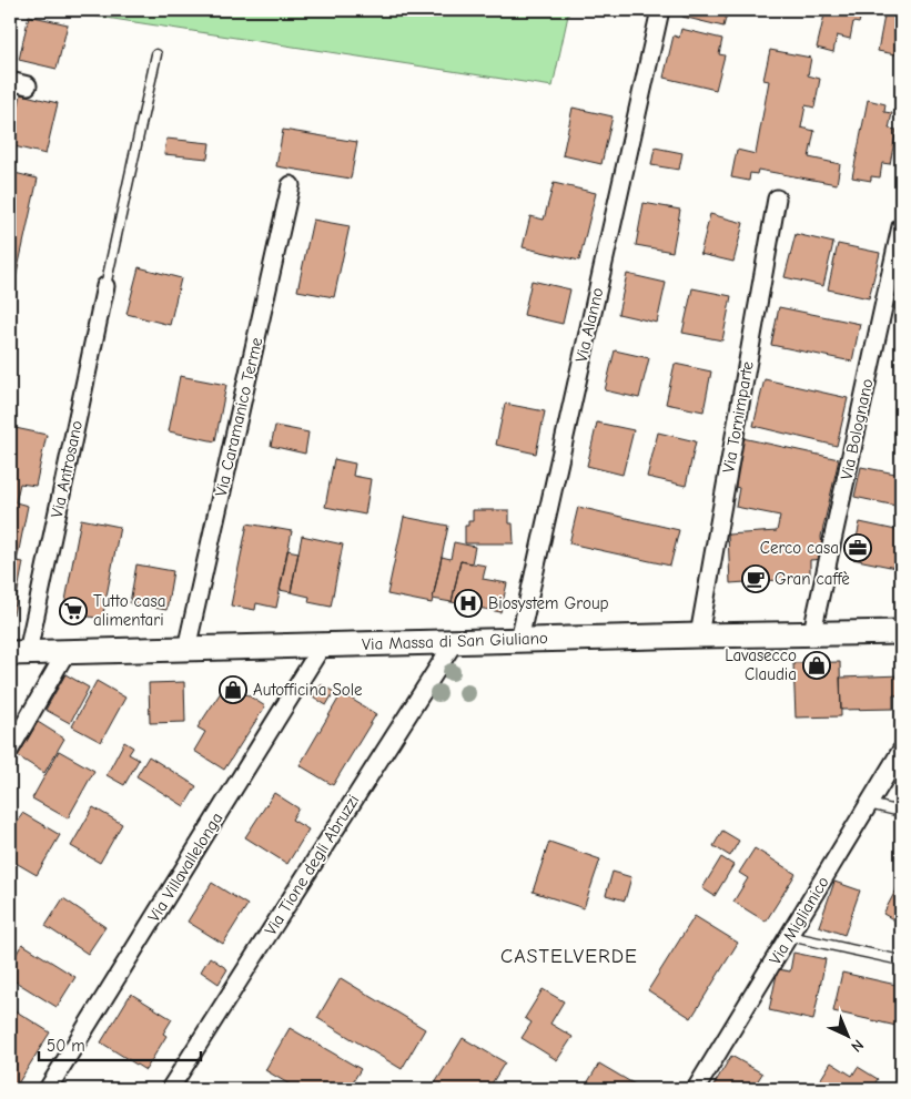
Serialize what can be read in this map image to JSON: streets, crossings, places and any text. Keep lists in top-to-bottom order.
{
  "streets": {
    "street": [
      "Via Alanno",
      "Via Caramanico Terme",
      "Via Tornimparte",
      "Via Bolognano",
      "Via Antrosano",
      "Via Massa di San Giuliano",
      "Via Tione degli Abruzzi",
      "Via Villavallelonga",
      "Via Miglianico"
    ]
  },
  "crossings": [
    ["Via Alanno", "Via Massa di San Giuliano"],
    ["Via Caramanico Terme", "Via Massa di San Giuliano"],
    ["Via Tornimparte", "Via Massa di San Giuliano"],
    ["Via Bolognano", "Via Massa di San Giuliano"],
    ["Via Antrosano", "Via Massa di San Giuliano"],
    ["Via Massa di San Giuliano", "Via Tione degli Abruzzi"],
    ["Via Massa di San Giuliano", "Via Villavallelonga"]
  ],
  "districts": ["CASTELVERDE"],
  "places": {
    "office": ["Cerco casa"],
    "cafe": ["Gran caffè"],
    "hospital": ["Biosystem Group"],
    "supermarket": ["Tutto casa alimentari"],
    "shop": ["Lavasecco Claudia", "Autofficina Sole"]
  },
  "scale_bar": "50 m",
  "north": "bottom right"
}
